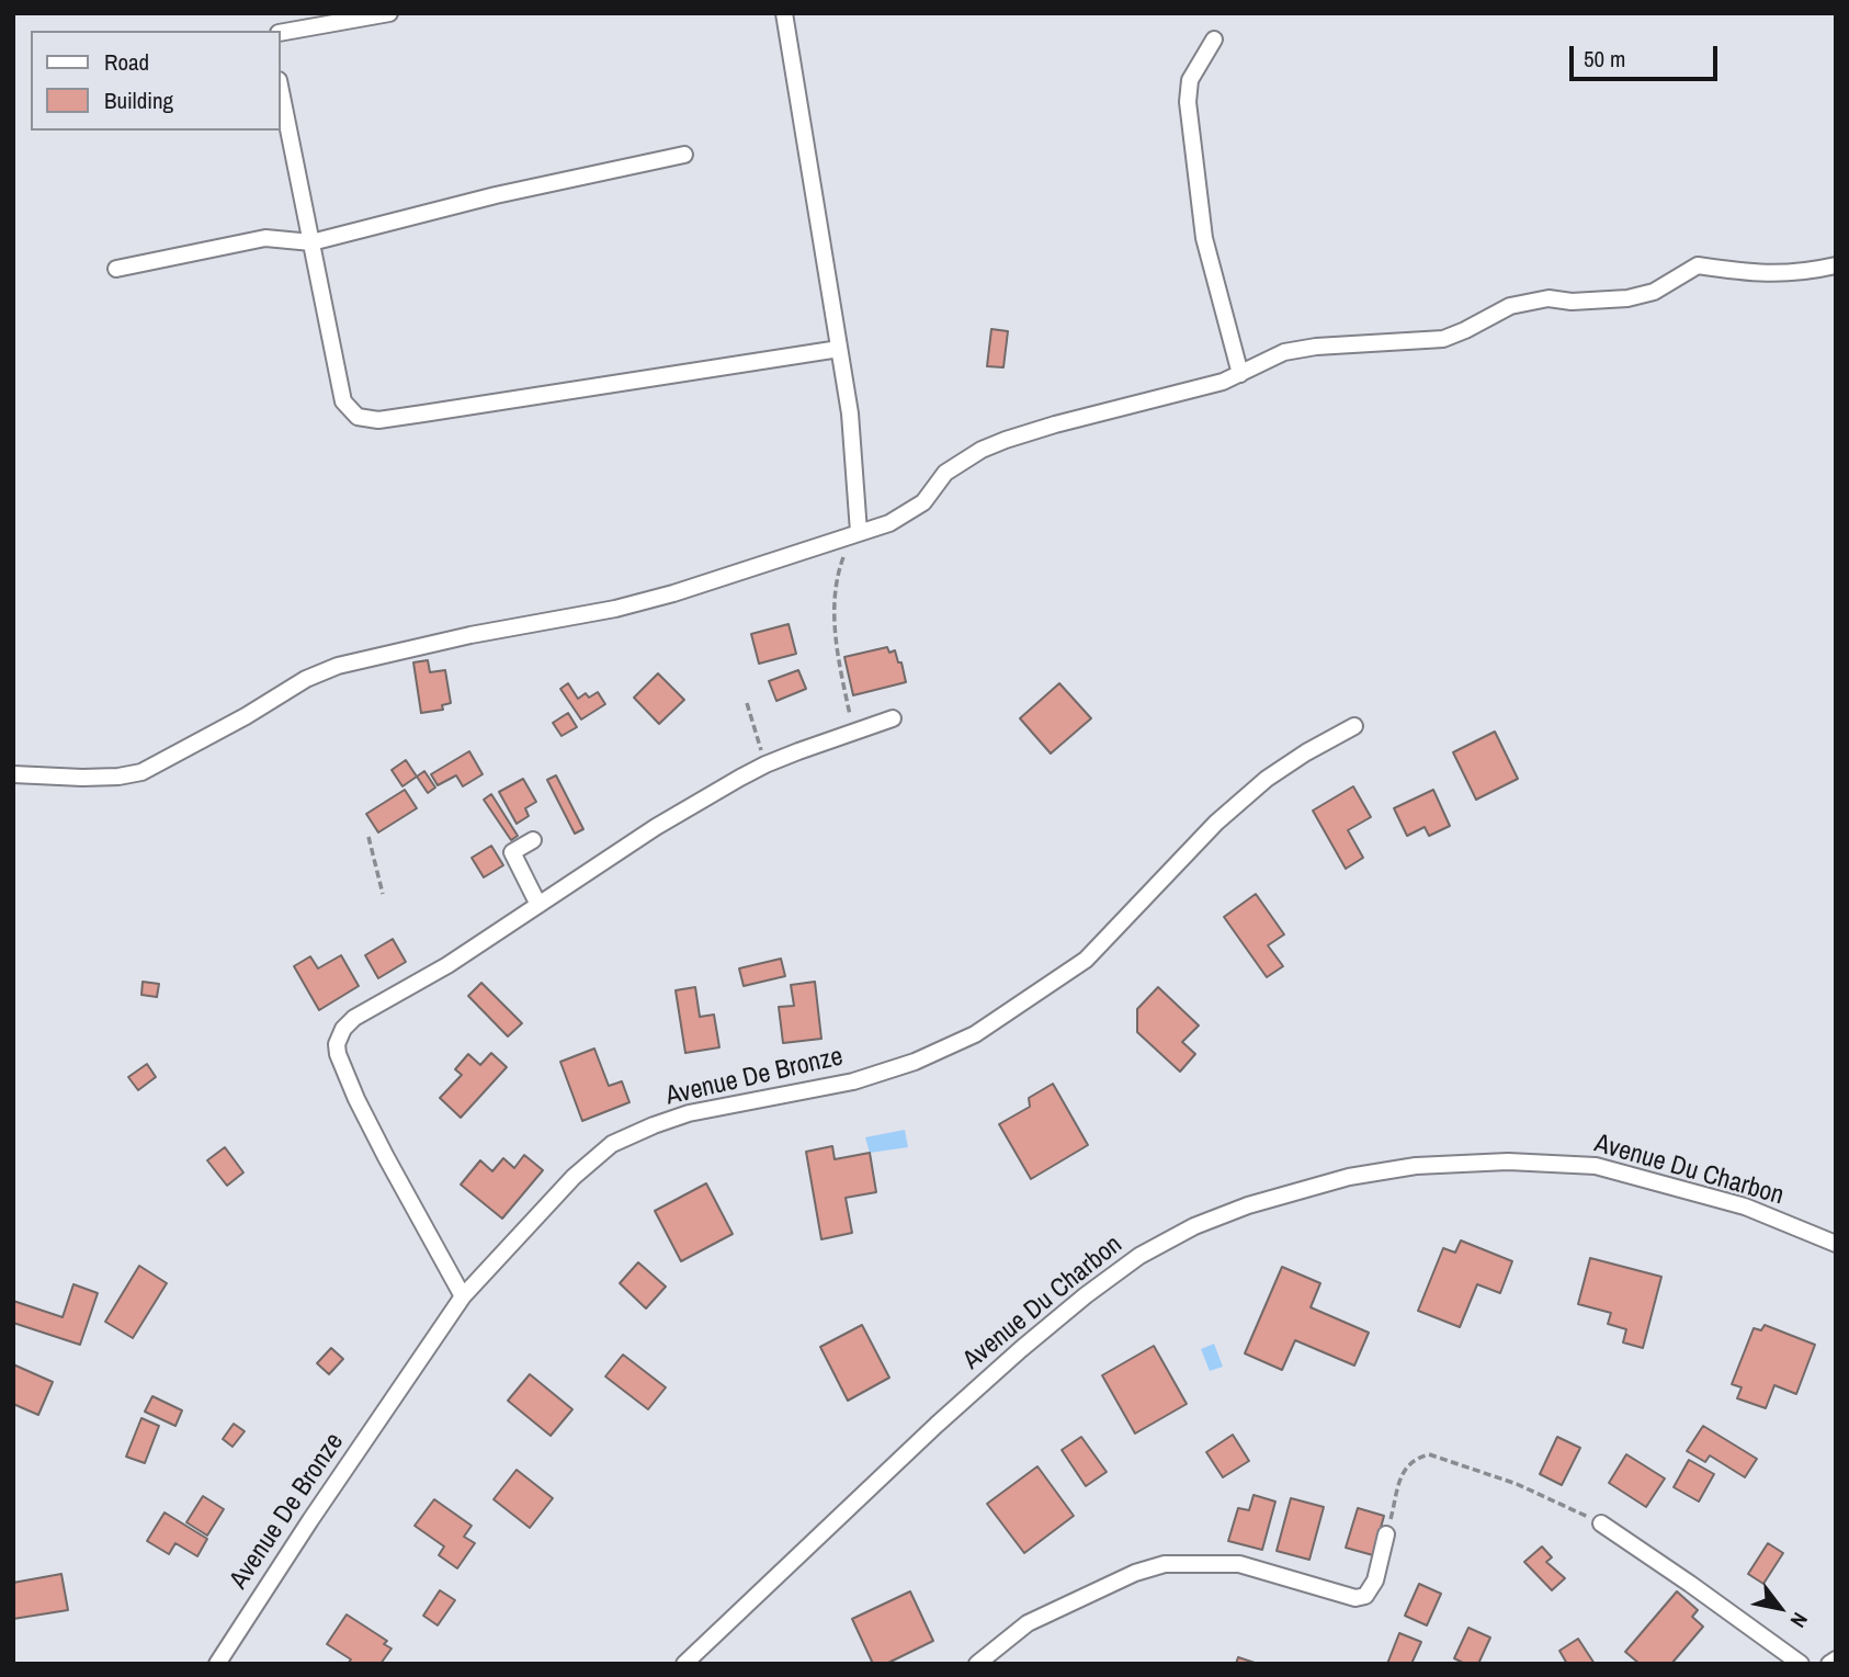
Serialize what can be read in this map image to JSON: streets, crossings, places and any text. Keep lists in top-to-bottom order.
{
  "streets": {
    "street": ["Avenue De Bronze", "Avenue Du Charbon"]
  },
  "legend": ["Road", "Building"],
  "scale_bar": "50 m",
  "north": "bottom right"
}
